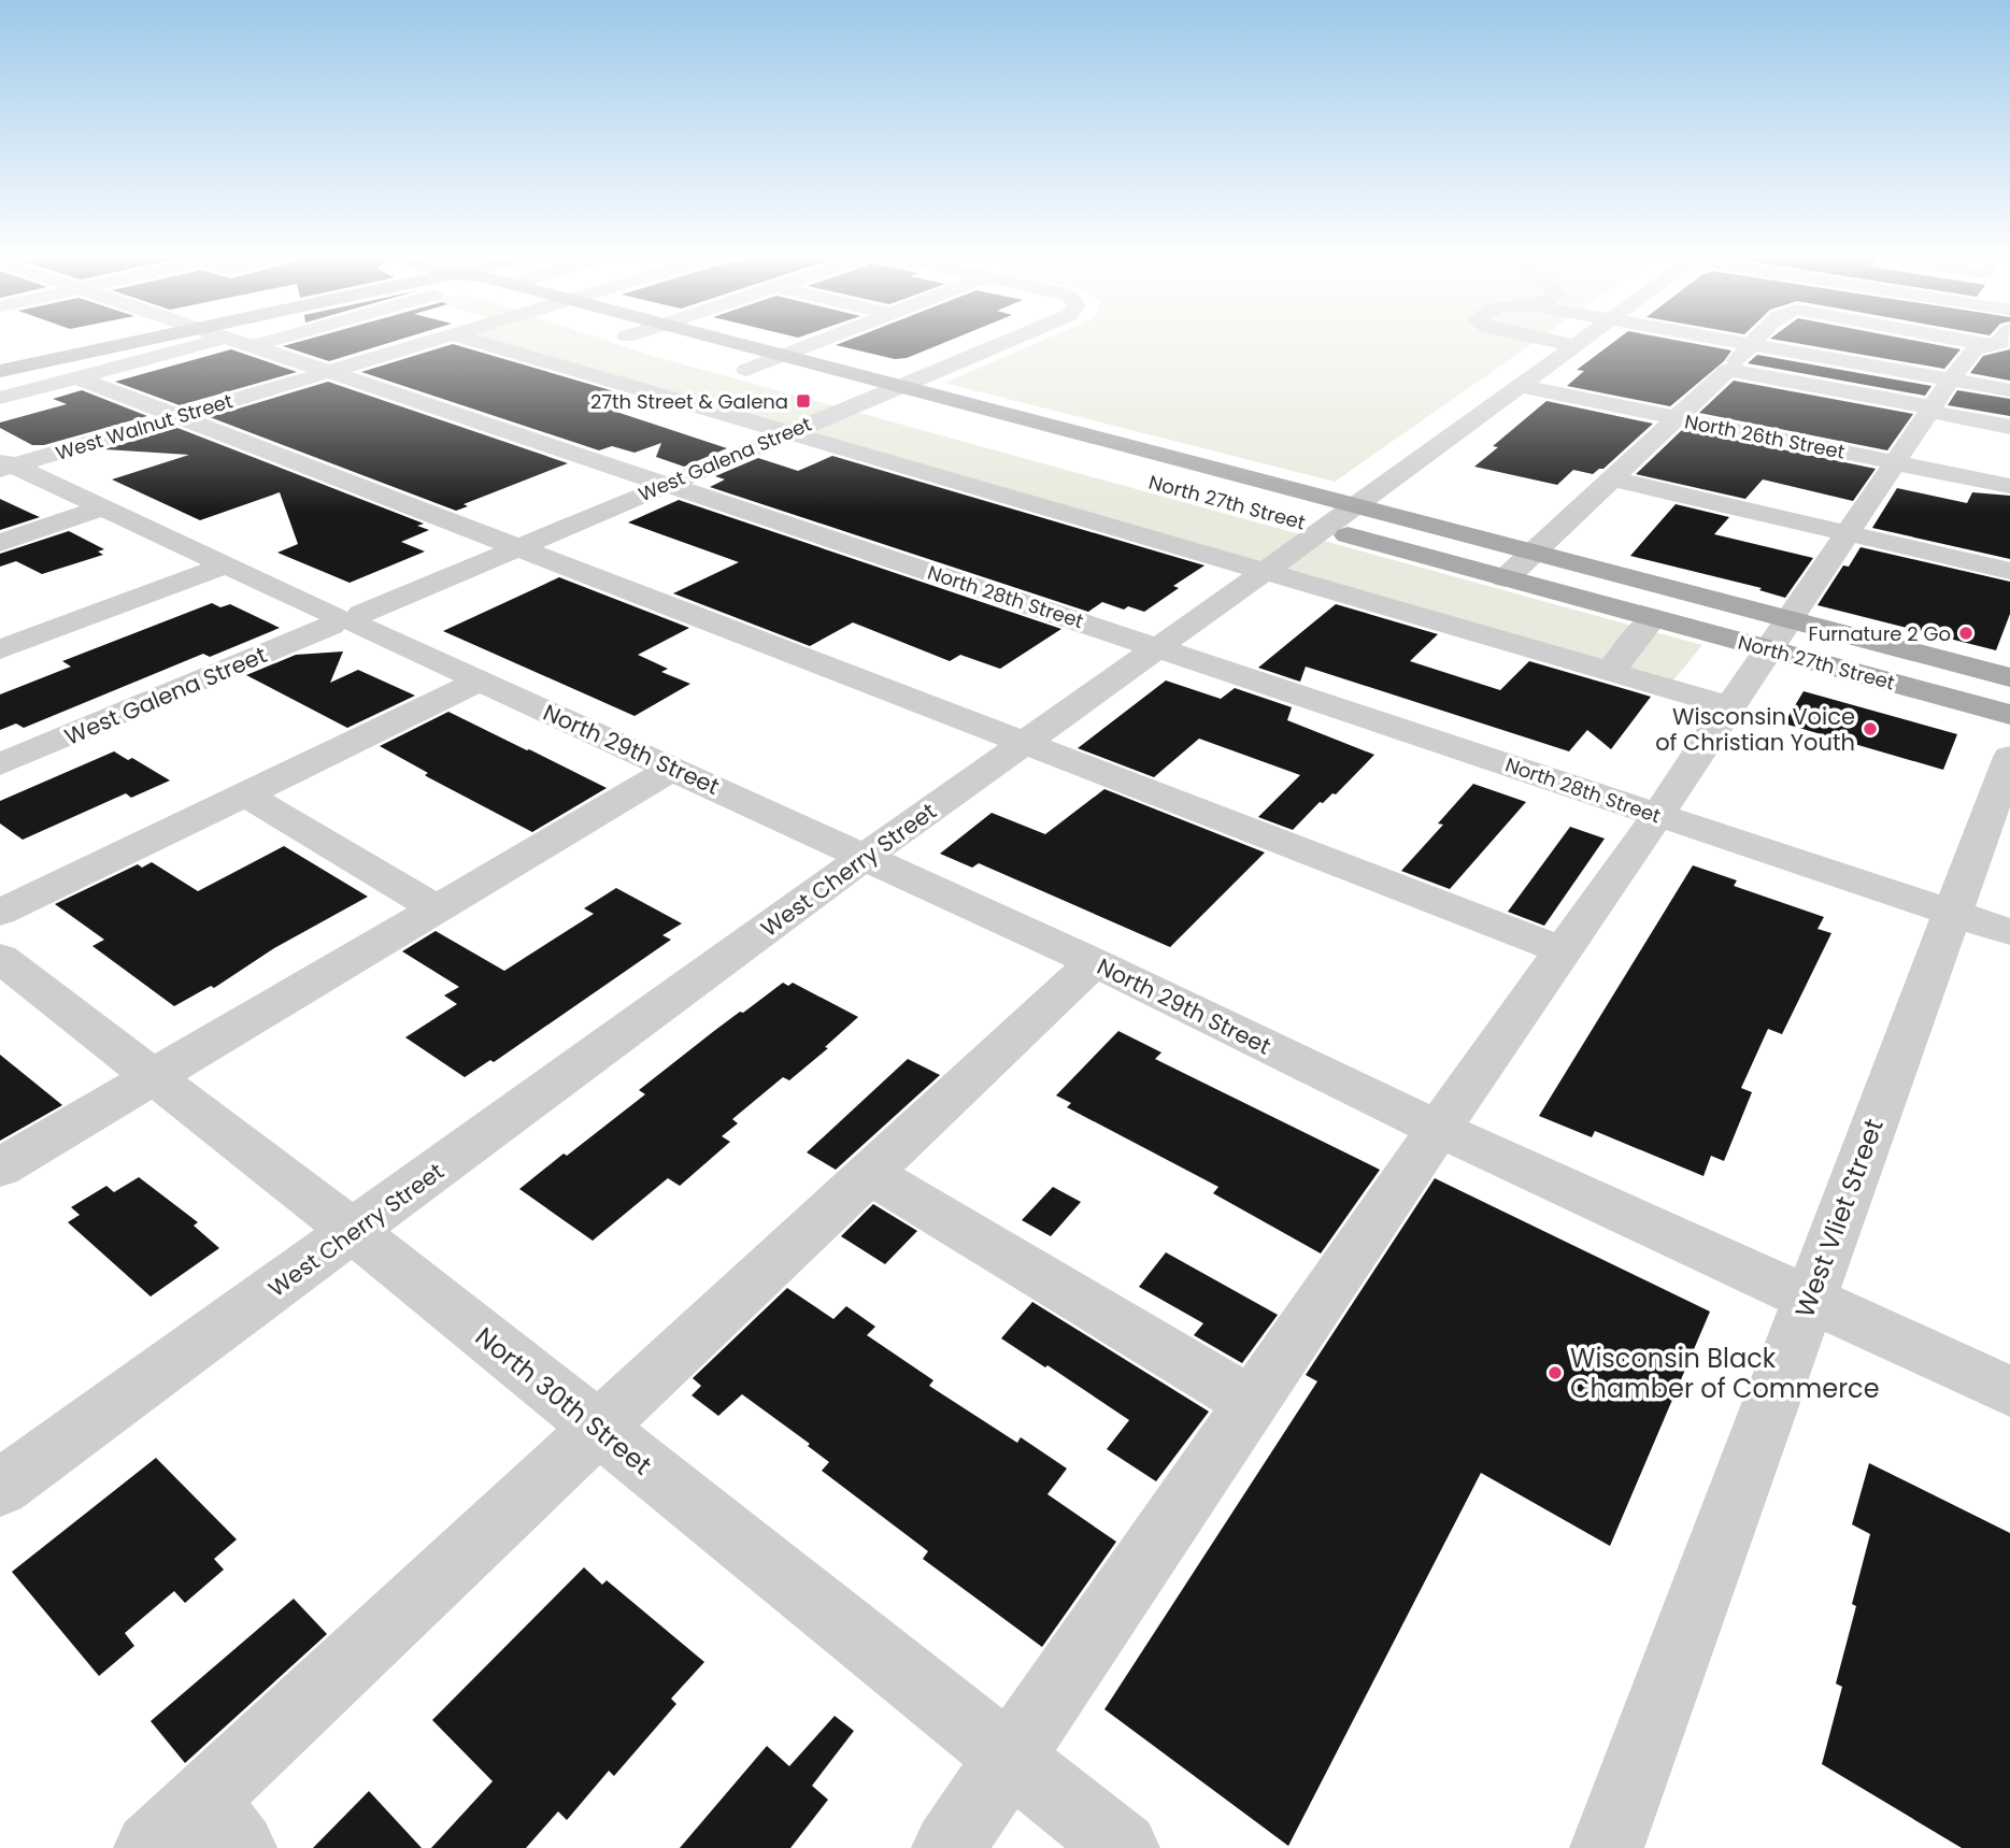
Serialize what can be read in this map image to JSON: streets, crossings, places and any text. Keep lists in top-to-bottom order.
{
  "streets": {
    "main road": ["North 27th Street"],
    "street": [
      "West Walnut Street",
      "North 26th Street",
      "West Galena Street",
      "North 28th Street",
      "North 29th Street",
      "West Cherry Street",
      "West Vliet Street",
      "North 30th Street"
    ]
  },
  "crossings": [
    ["West Walnut Street", "North 28th Street"],
    ["West Walnut Street", "North 29th Street"],
    ["North 26th Street", "West Cherry Street"],
    ["West Galena Street", "North 27th Street"],
    ["West Galena Street", "North 28th Street"],
    ["West Galena Street", "North 29th Street"],
    ["North 27th Street", "West Cherry Street"],
    ["North 28th Street", "West Cherry Street"],
    ["North 28th Street", "West Vliet Street"],
    ["North 29th Street", "West Cherry Street"],
    ["North 29th Street", "West Vliet Street"],
    ["West Cherry Street", "North 30th Street"]
  ],
  "places": {
    "transit": ["27th Street & Galena"],
    "other": ["Furnature 2 Go", "Wisconsin Voice of Christian Youth", "Wisconsin Black Chamber of Commerce"]
  }
}
